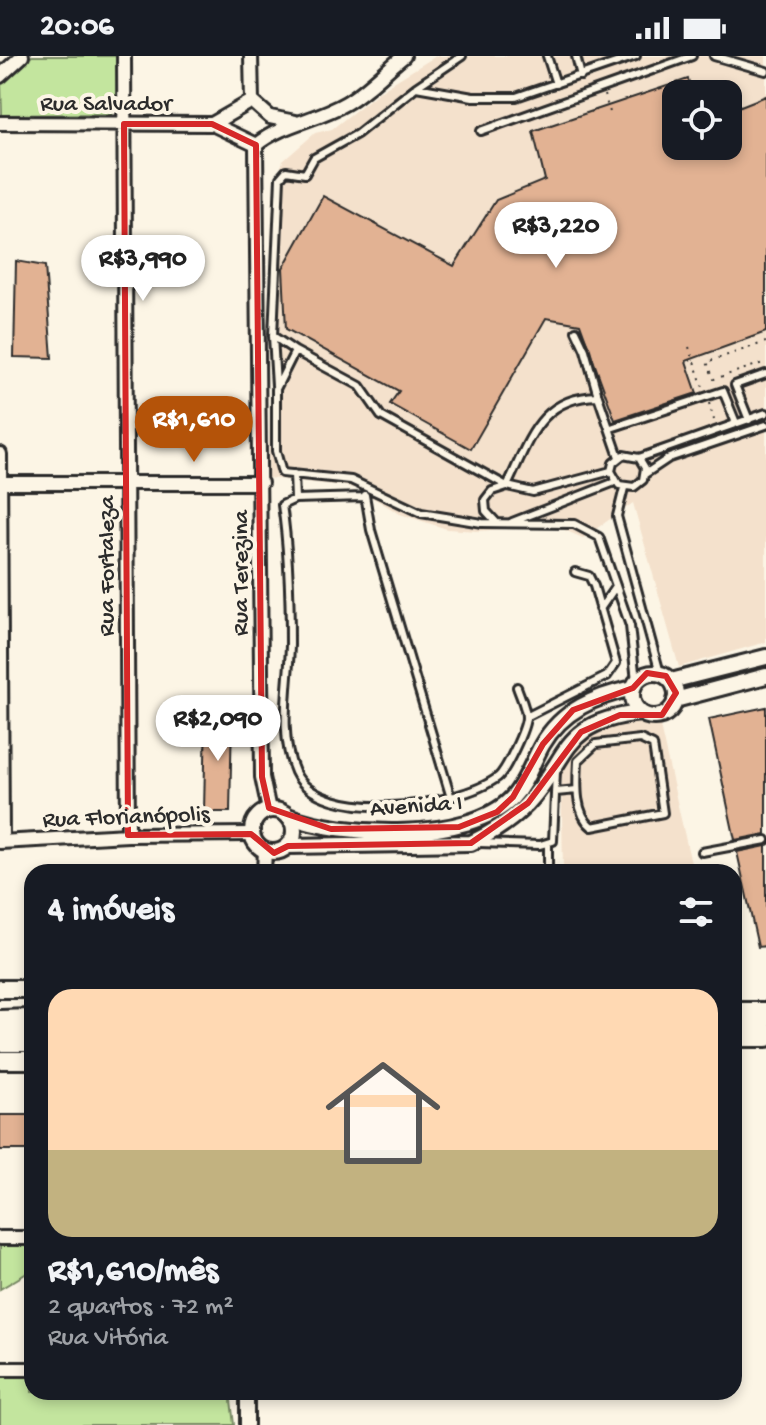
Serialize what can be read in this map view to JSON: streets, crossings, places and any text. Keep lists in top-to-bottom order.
{
  "streets": {
    "street": [
      "Rua Salvador",
      "Rua Fortaleza",
      "Rua Terezina",
      "Avenida I",
      "Rua Florianópolis"
    ]
  },
  "crossings": [
    ["Rua Salvador", "Rua Fortaleza"],
    ["Rua Salvador", "Rua Terezina"],
    ["Rua Fortaleza", "Rua Florianópolis"],
    ["Rua Terezina", "Avenida I"],
    ["Rua Terezina", "Rua Florianópolis"],
    ["Avenida I", "Rua Florianópolis"]
  ],
  "page": {
    "status": "20:06",
    "price": [
      "R$3,220",
      "R$3,990",
      "R$1,610",
      "R$2,090"
    ],
    "heading": "4 imóveis",
    "list": [
      {
        "name": "R$1,610/mês",
        "note": "2 quartos · 72 m² · Rua Vitória"
      }
    ]
  }
}
